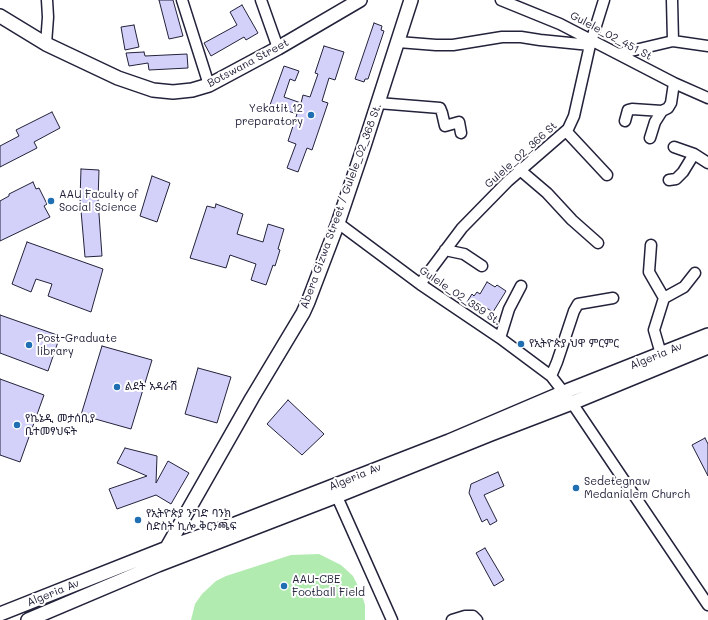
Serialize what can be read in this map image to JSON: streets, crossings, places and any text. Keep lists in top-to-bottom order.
{
  "streets": {
    "main road": ["Botswana Street", "Abera Gizwa Street / Gulele_02_368 St.", "Algeria Av"],
    "street": ["Gulele_02_451 St", "Gulele_02_366 St", "Gulele_02_359 St."]
  },
  "crossings": [
    ["Gulele_02_451 St", "Gulele_02_366 St"],
    ["Gulele_02_366 St", "Gulele_02_359 St."],
    ["Abera Gizwa Street / Gulele_02_368 St.", "Gulele_02_359 St."],
    ["Abera Gizwa Street / Gulele_02_368 St.", "Algeria Av"],
    ["Gulele_02_359 St.", "Algeria Av"]
  ],
  "places": [
    "Yekatit 12 preparatory",
    "AAU Faculty of Social Science",
    "የኢትዮጵያ ህዋ ምርምር",
    "Post-Graduate library",
    "ልደት አዳራሽ",
    "የኬኔዲ መታሰቢያ ቤተመፃህፍት",
    "Sedetegnaw Medanialem Church",
    "የኢትዮጵያ ንግድ ባንክ ስድስት ኪሎ ቅርንጫፍ",
    "AAU-CBE Football Field"
  ]
}
